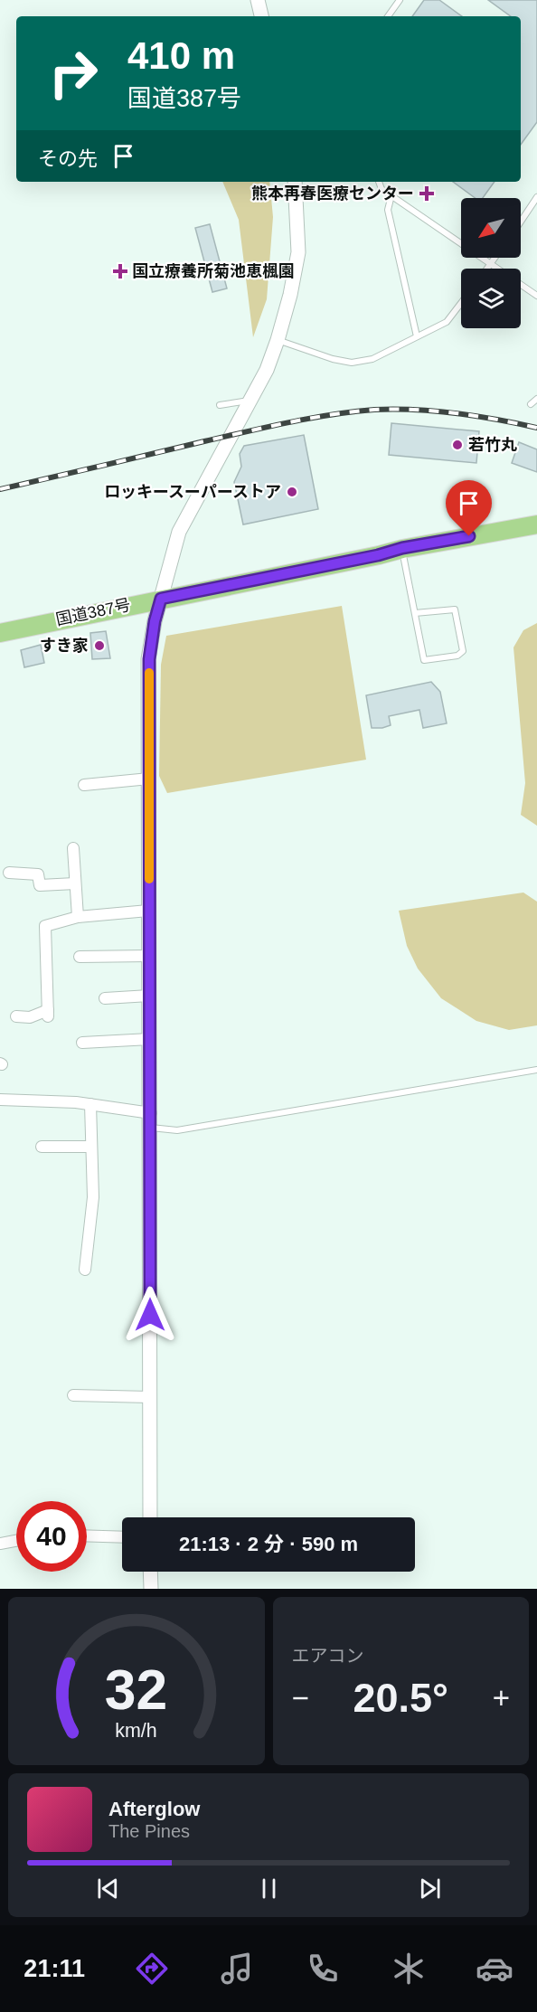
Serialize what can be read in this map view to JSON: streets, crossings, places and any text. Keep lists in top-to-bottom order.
{
  "streets": {
    "highway": ["国道387号"]
  },
  "places": {
    "health": ["熊本再春医療センター", "国立療養所菊池恵楓園"],
    "other": ["若竹丸", "ロッキースーパーストア", "すき家"]
  },
  "north": "bottom left",
  "page": {
    "turn": ["410 m", "国道387号"],
    "then": "その先",
    "limit": "40",
    "trip": "21:13 · 2 分 · 590 m",
    "tile": "エアコン",
    "heat": ["−", "20.5°", "+"],
    "song": ["Afterglow", "The Pines"],
    "tabs": "21:11",
    "gauge": ["32", "km/h"]
  }
}
